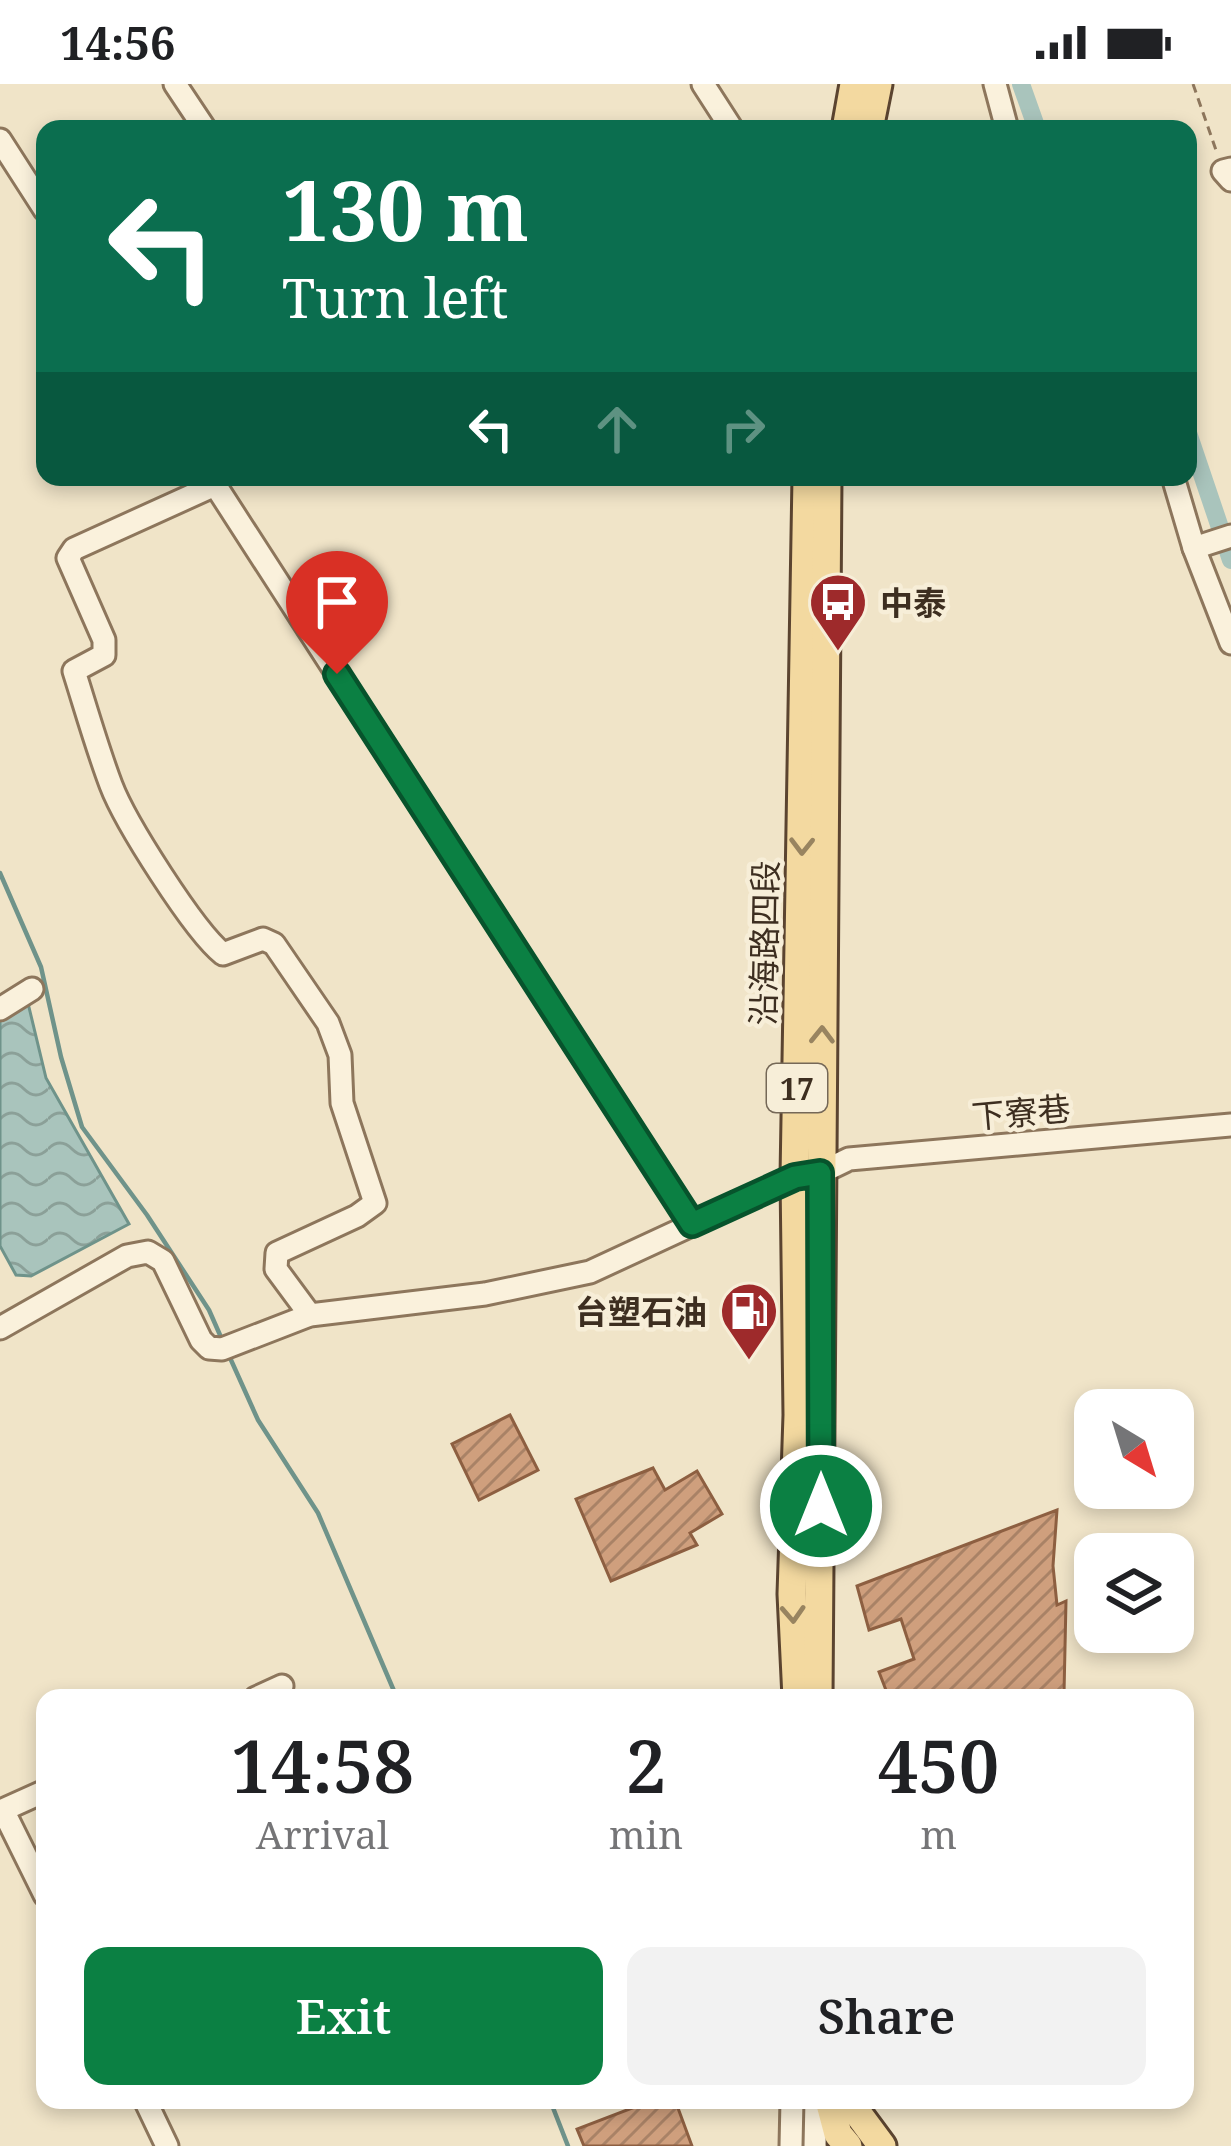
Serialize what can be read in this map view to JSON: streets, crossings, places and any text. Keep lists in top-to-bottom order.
{
  "streets": {
    "main road": ["沿海路四段", "17"],
    "street": ["下寮巷"]
  },
  "crossings": [
    ["沿海路四段", "下寮巷"]
  ],
  "places": {
    "bus stop": ["中泰"],
    "fuel station": ["台塑石油"]
  },
  "north": "bottom right",
  "page": {
    "status": "14:56",
    "turn": ["130 m", "Turn left"],
    "eta": [
      "14:58",
      "Arrival",
      "2",
      "min",
      "450",
      "m"
    ],
    "buttons": ["Exit", "Share"]
  }
}
